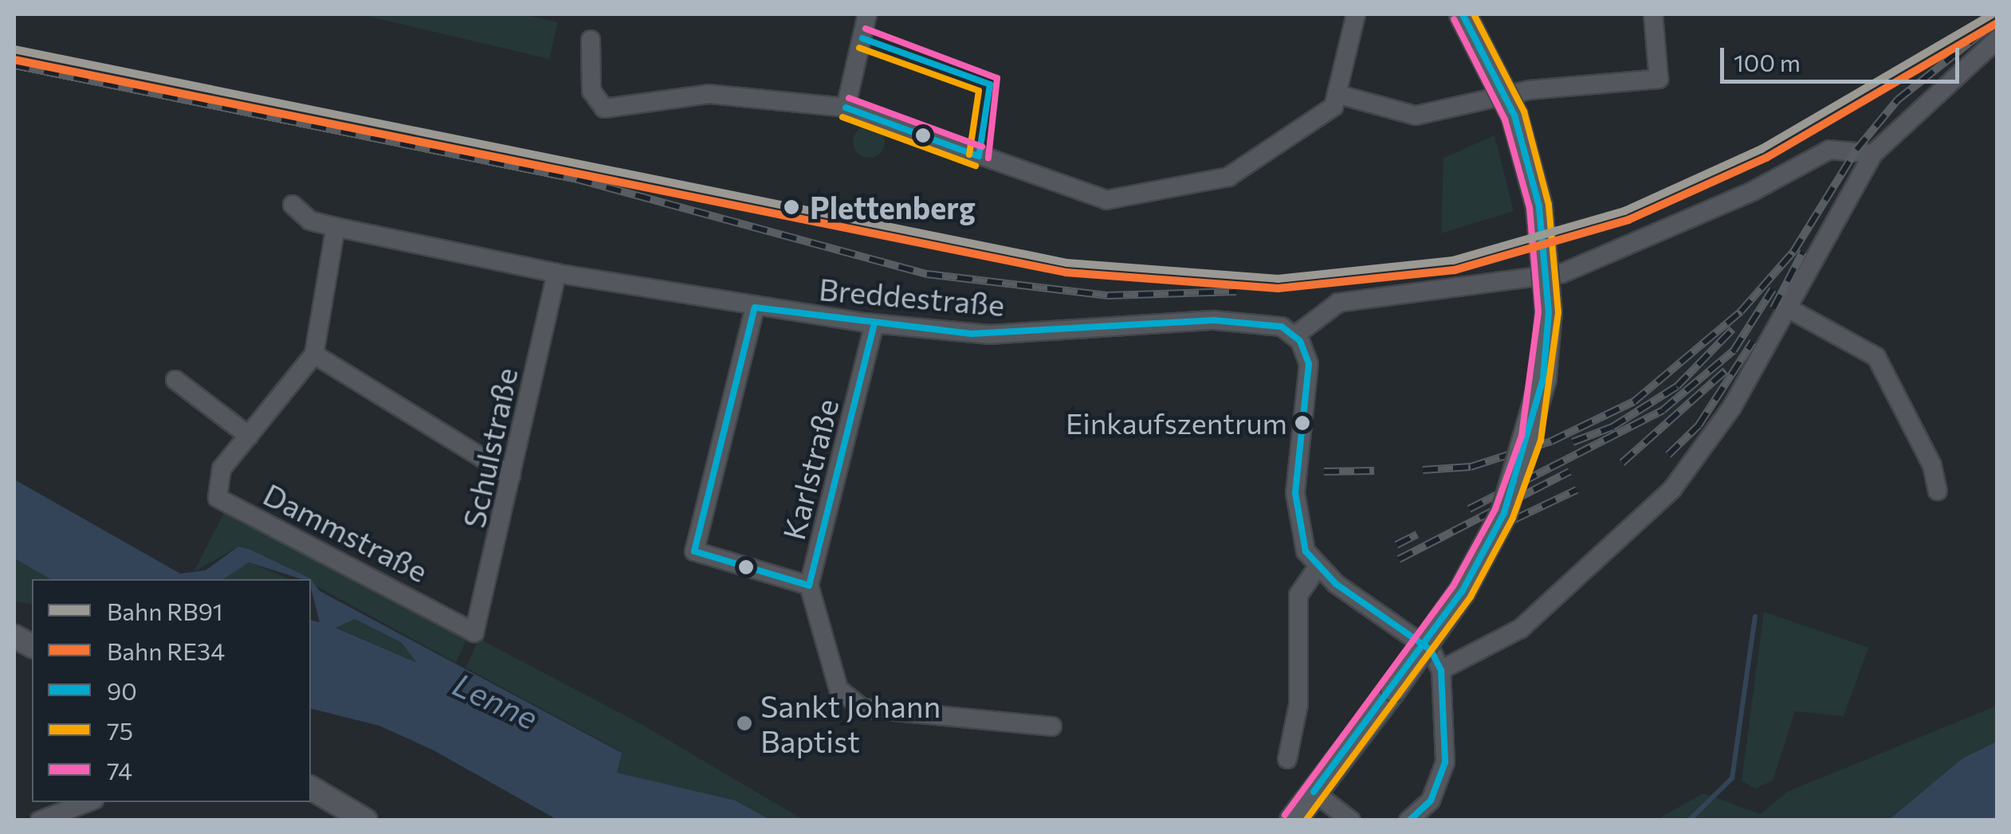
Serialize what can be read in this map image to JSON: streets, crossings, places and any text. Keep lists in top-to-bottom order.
{
  "streets": {
    "street": [
      "Breddestraße",
      "Schulstraße",
      "Karlstraße",
      "Dammstraße"
    ]
  },
  "crossings": [
    ["Breddestraße", "Schulstraße"],
    ["Breddestraße", "Karlstraße"],
    ["Schulstraße", "Dammstraße"]
  ],
  "water": ["Lenne"],
  "places": ["Plettenberg", "Einkaufszentrum", "Sankt Johann Baptist"],
  "lines": [
    "rail line RB91",
    "transit line 90",
    "transit line 75",
    "transit line 74",
    "rail line RE34"
  ],
  "legend": [
    "Bahn RB91",
    "Bahn RE34",
    "90",
    "75",
    "74"
  ],
  "scale_bar": "100 m"
}
